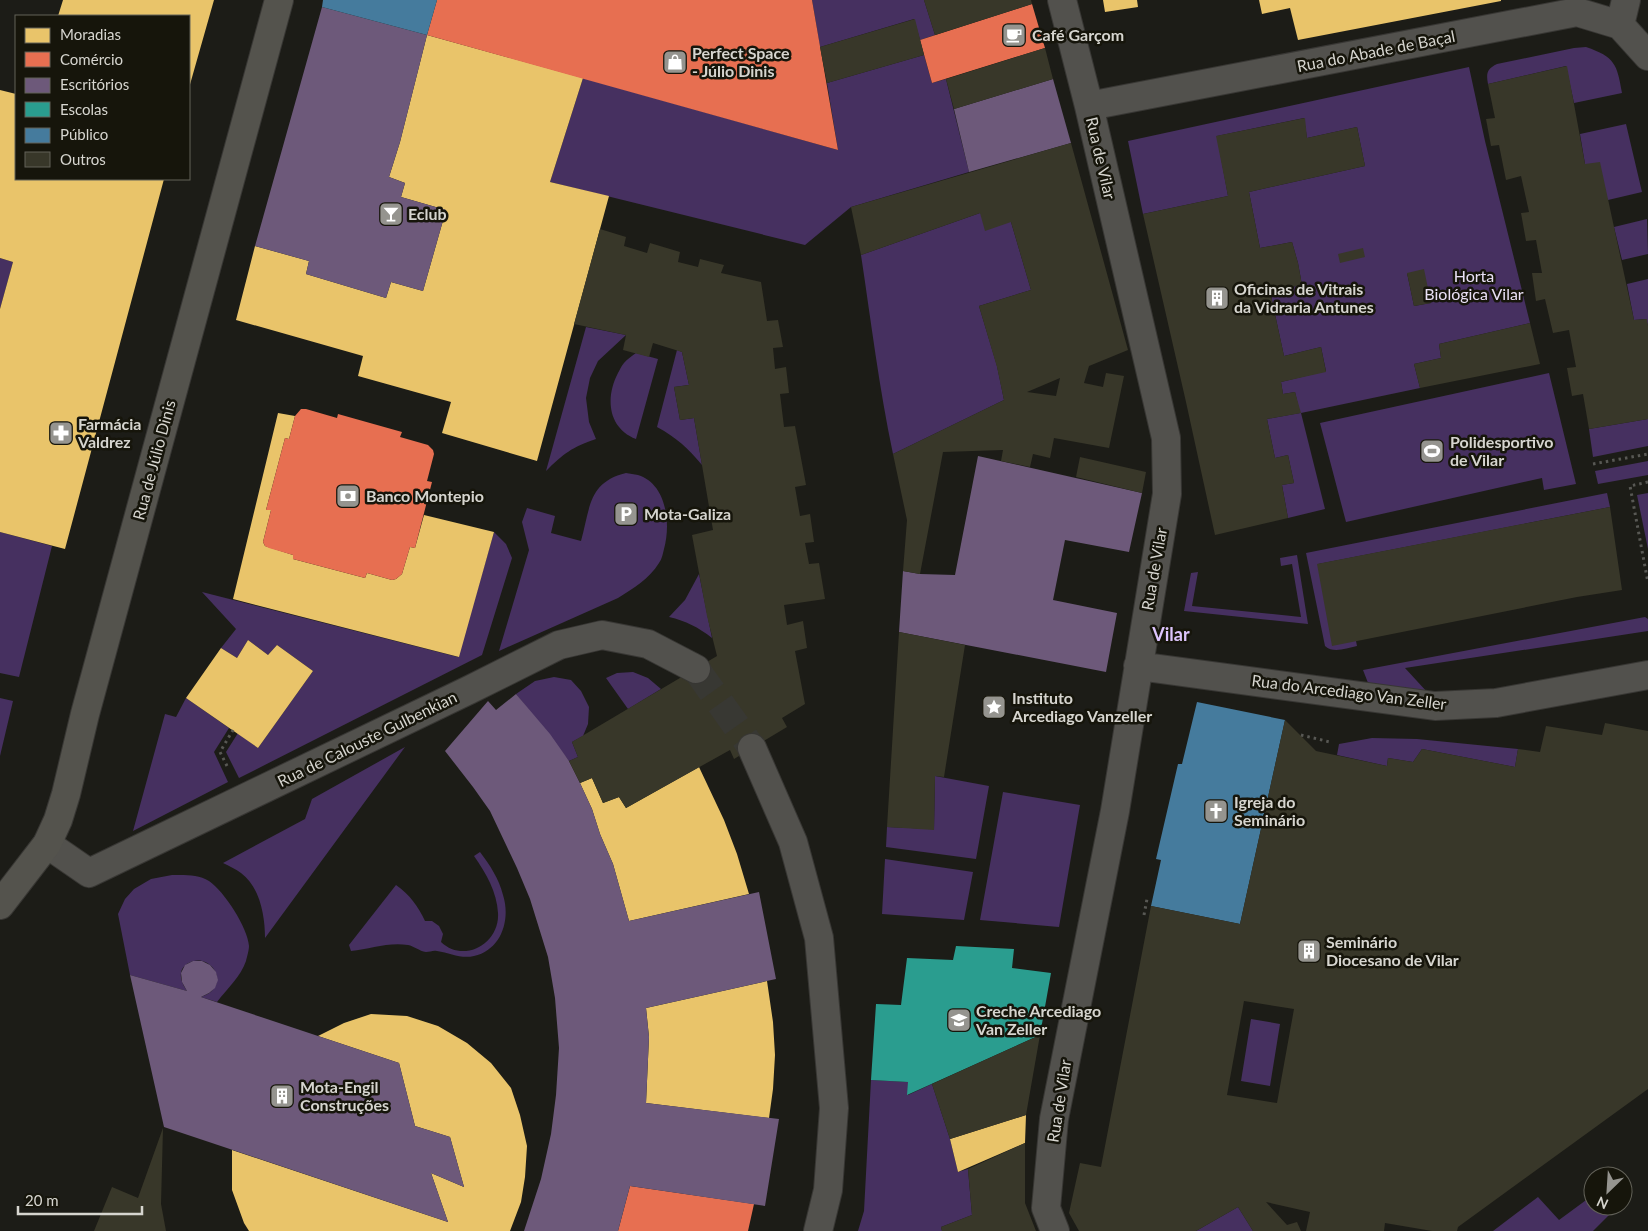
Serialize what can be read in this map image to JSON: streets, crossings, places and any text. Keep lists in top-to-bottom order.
{
  "streets": {
    "main road": ["Rua de Júlio Dinis"],
    "street": [
      "Rua do Abade de Baçal",
      "Rua de Vilar",
      "Rua do Arcediago Van Zeller",
      "Rua de Calouste Gulbenkian"
    ]
  },
  "crossings": [
    ["Rua do Abade de Baçal", "Rua de Vilar"],
    ["Rua de Vilar", "Rua do Arcediago Van Zeller"],
    ["Rua de Júlio Dinis", "Rua de Calouste Gulbenkian"]
  ],
  "districts": ["Vilar"],
  "parks": ["Horta Biológica Vilar"],
  "places": {
    "cafe": ["Café Garçom"],
    "shop": ["Perfect Space - Júlio Dinis"],
    "bar": ["Eclub"],
    "building": ["Oficinas de Vitrais da Vidraria Antunes", "Seminário Diocesano de Vilar", "Mota-Engil Construções"],
    "pharmacy": ["Farmácia Valdrez"],
    "sports": ["Polidesportivo de Vilar"],
    "bank": ["Banco Montepio"],
    "parking": ["Mota-Galiza"],
    "place": ["Instituto Arcediago Vanzeller"],
    "church": ["Igreja do Seminário"],
    "school or university": ["Creche Arcediago Van Zeller"]
  },
  "legend": [
    "Moradias",
    "Comércio",
    "Escritórios",
    "Escolas",
    "Público",
    "Outros"
  ],
  "scale_bar": "20 m",
  "north": "bottom left"
}
